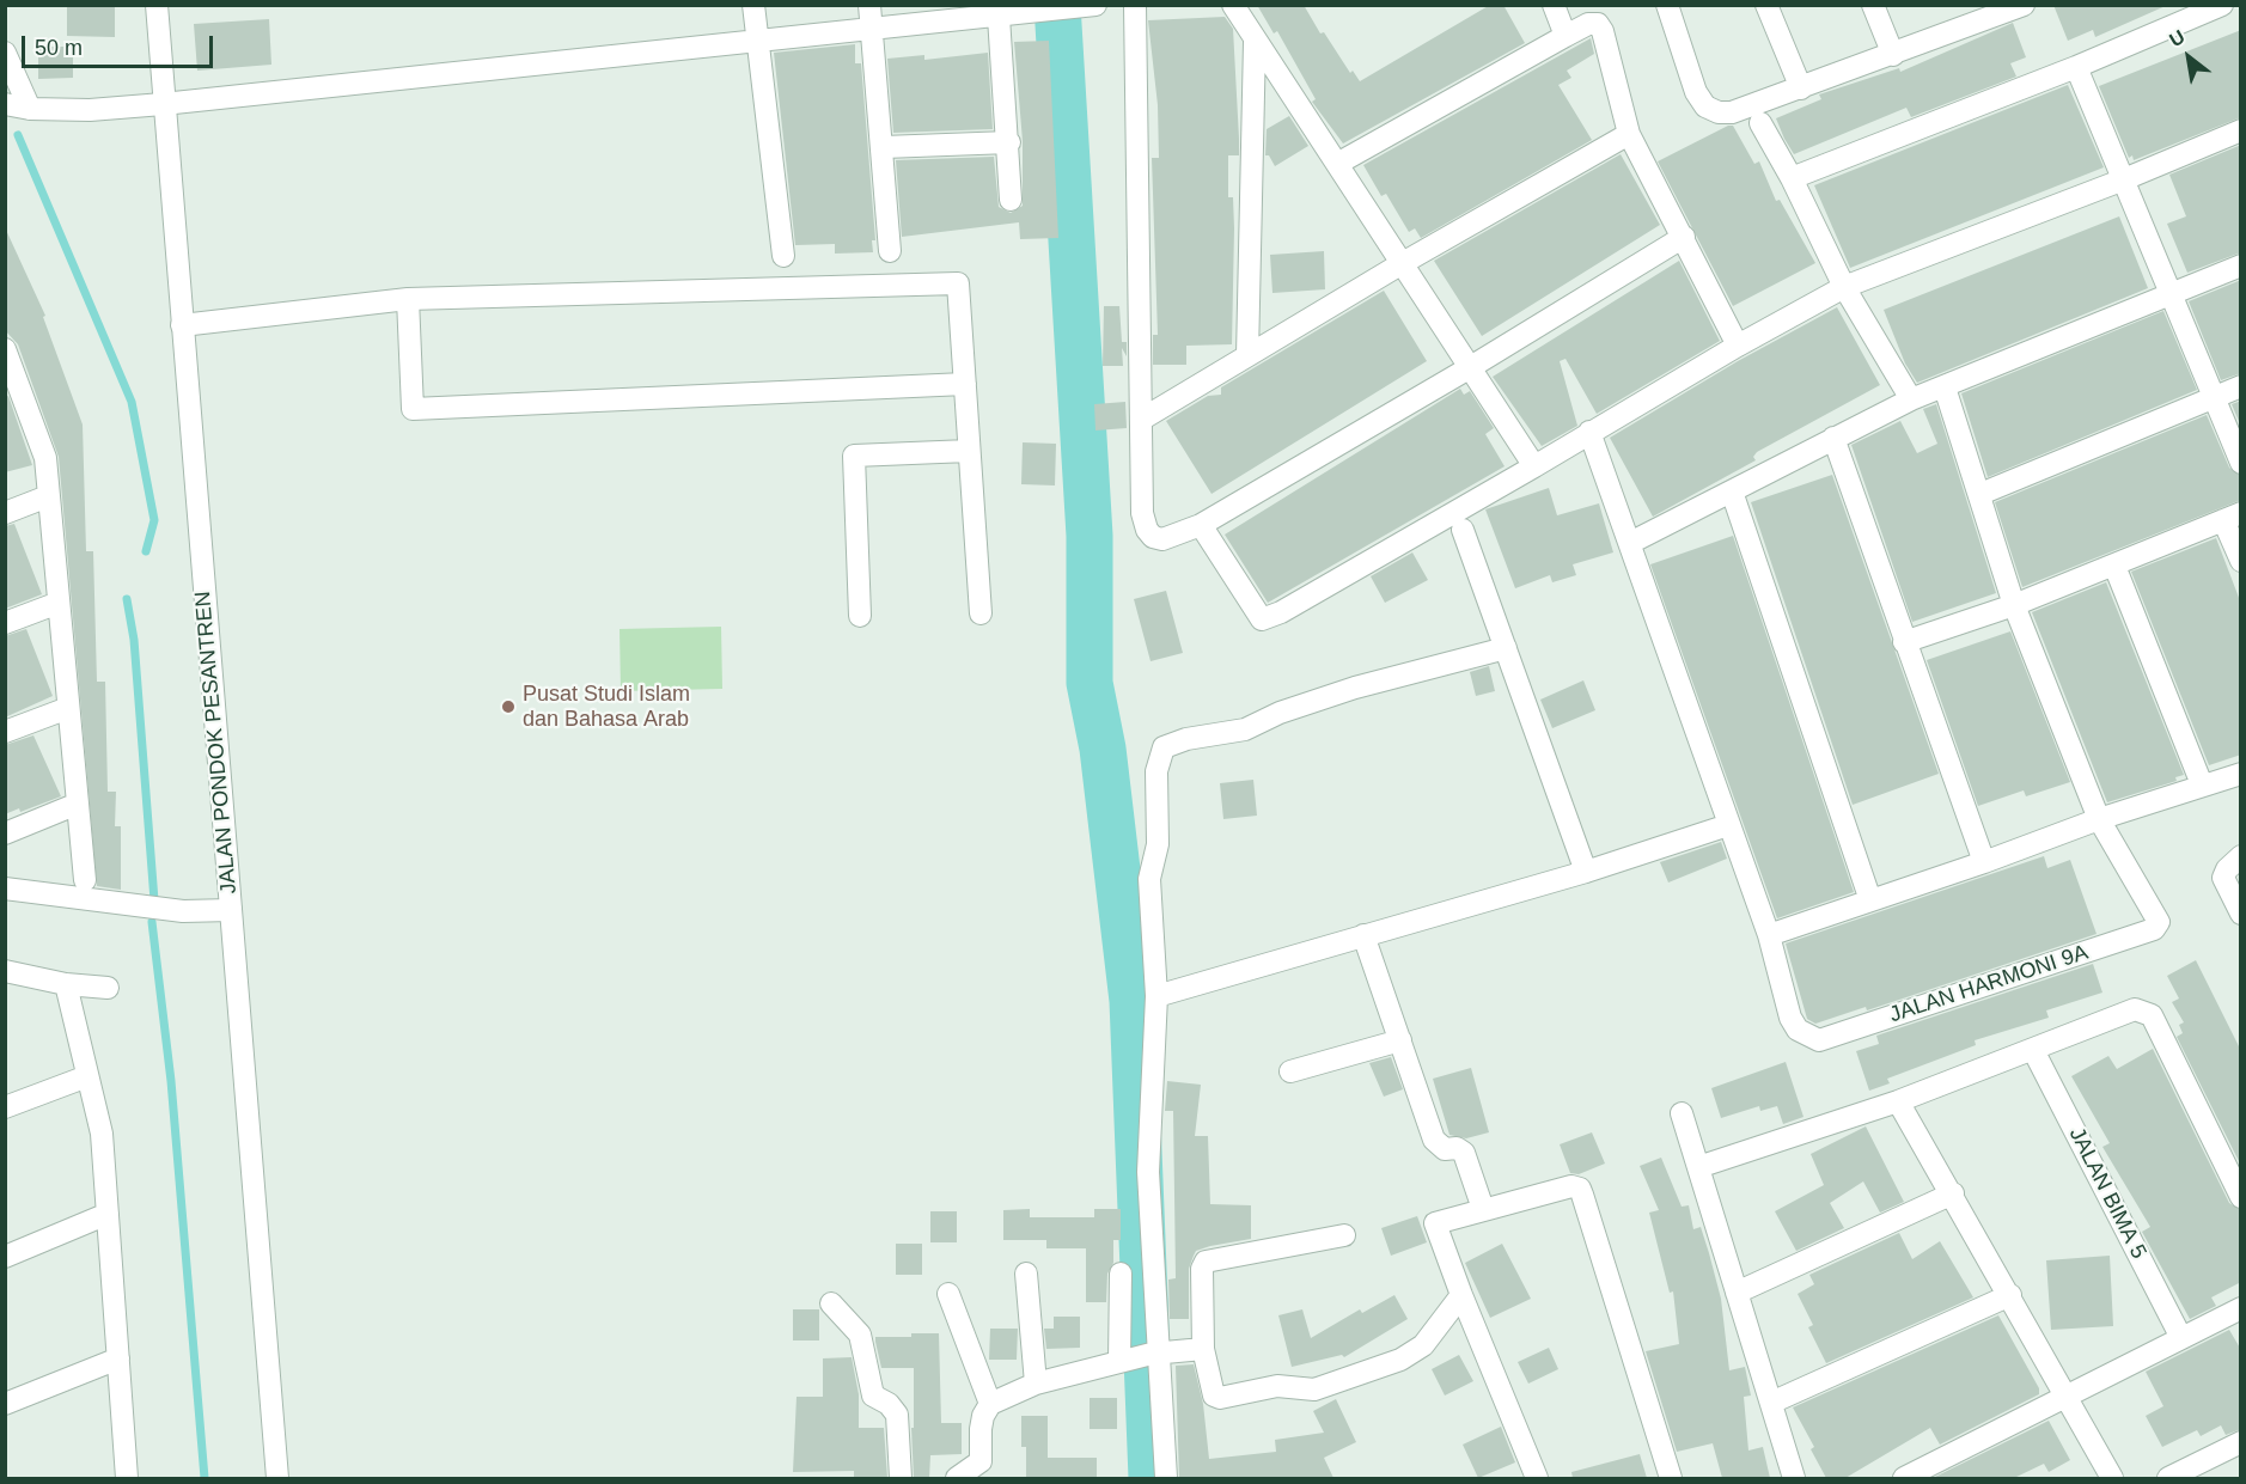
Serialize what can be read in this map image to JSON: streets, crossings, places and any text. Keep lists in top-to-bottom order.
{
  "streets": {
    "street": ["JALAN PONDOK PESANTREN", "JALAN HARMONI 9A", "JALAN BIMA 5"]
  },
  "places": ["Pusat Studi Islam dan Bahasa Arab"],
  "scale_bar": "50 m",
  "north": "top left"
}
